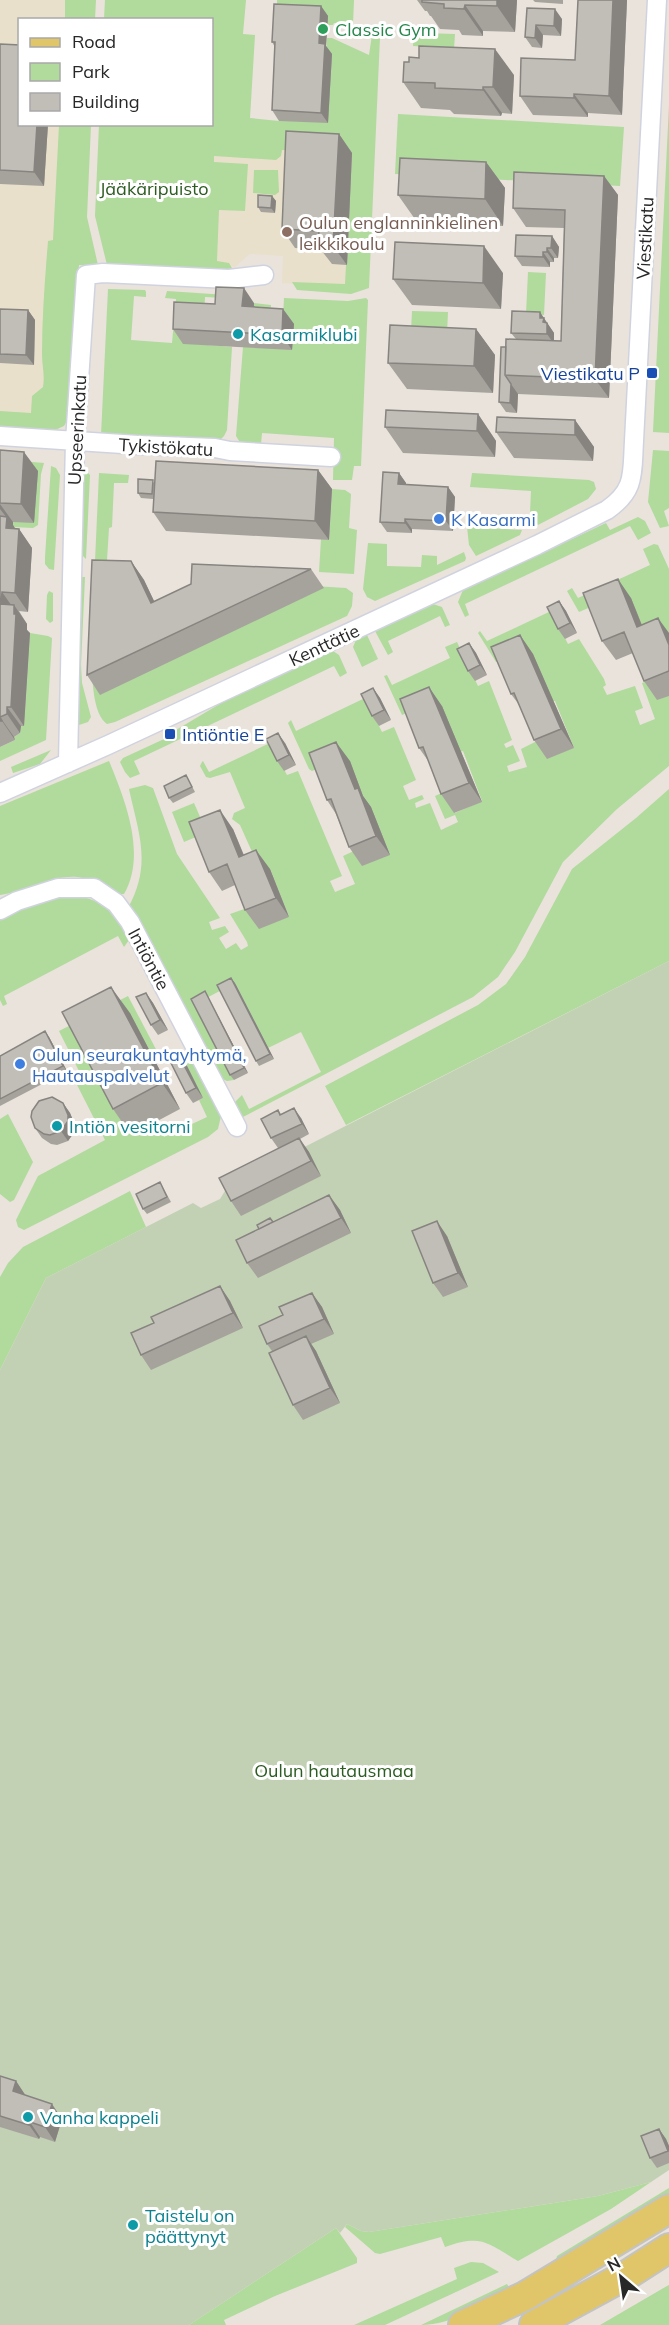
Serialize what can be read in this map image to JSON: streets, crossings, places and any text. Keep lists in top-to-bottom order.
{
  "streets": {
    "street": [
      "Viestikatu",
      "Upseerinkatu",
      "Tykistökatu",
      "Kenttätie",
      "Intiöntie"
    ]
  },
  "crossings": [
    ["Viestikatu", "Kenttätie"],
    ["Upseerinkatu", "Tykistökatu"],
    ["Upseerinkatu", "Kenttätie"]
  ],
  "parks": ["Jääkäripuisto", "Oulun hautausmaa"],
  "places": {
    "other": [
      "Classic Gym",
      "Oulun englanninkielinen leikkikoulu",
      "Kasarmiklubi",
      "K Kasarmi",
      "Oulun seurakuntayhtymä, Hautauspalvelut",
      "Intiön vesitorni",
      "Vanha kappeli",
      "Taistelu on päättynyt"
    ],
    "transit": ["Viestikatu P", "Intiöntie E"]
  },
  "legend": ["Road", "Park", "Building"],
  "north": "top left"
}
